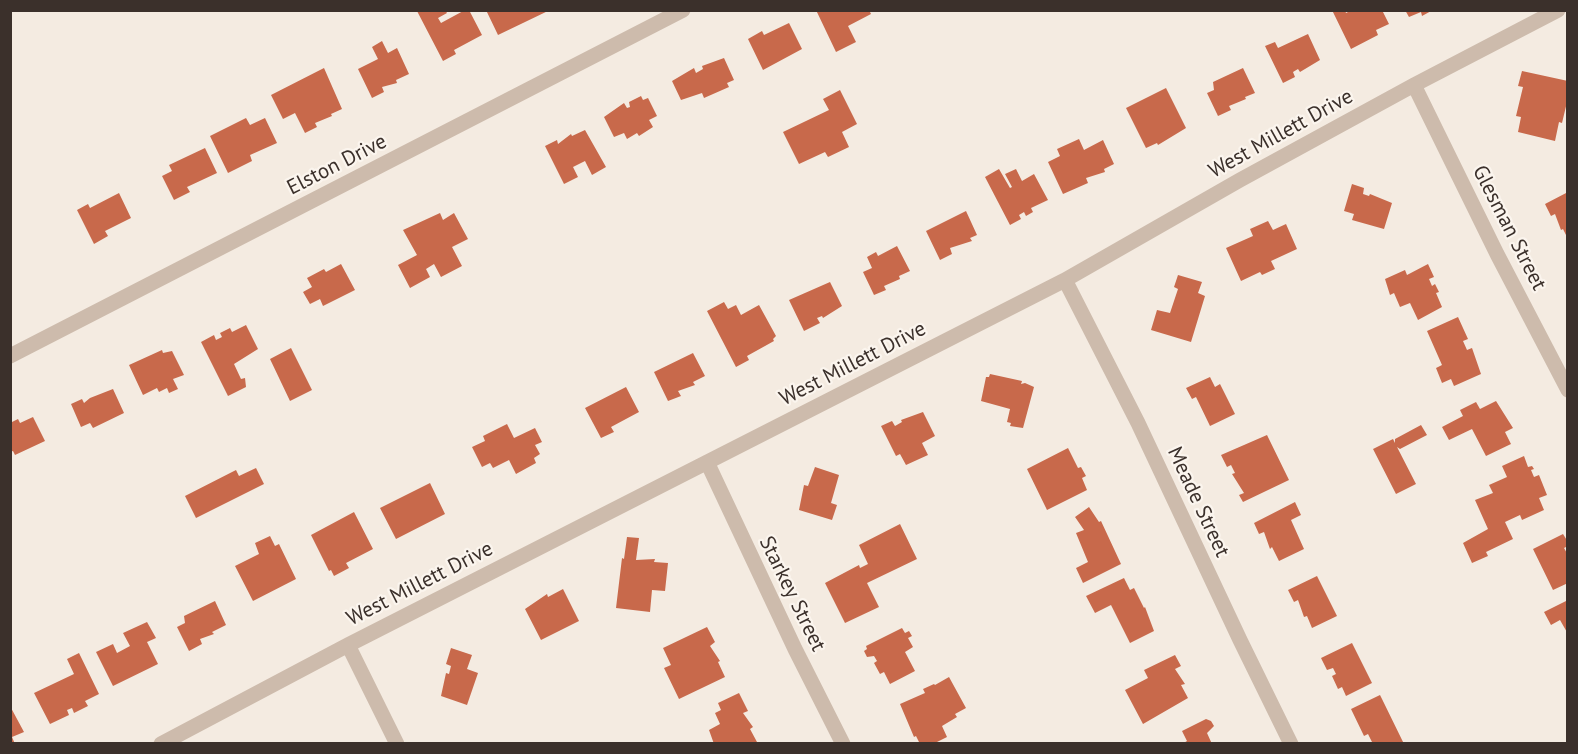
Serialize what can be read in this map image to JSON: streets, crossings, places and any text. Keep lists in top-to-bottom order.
{
  "streets": {
    "street": [
      "West Millett Drive",
      "Elston Drive",
      "Glesman Street",
      "Meade Street",
      "Starkey Street"
    ]
  },
  "crossings": [
    ["West Millett Drive", "Glesman Street"],
    ["West Millett Drive", "Meade Street"],
    ["West Millett Drive", "Starkey Street"]
  ]
}
